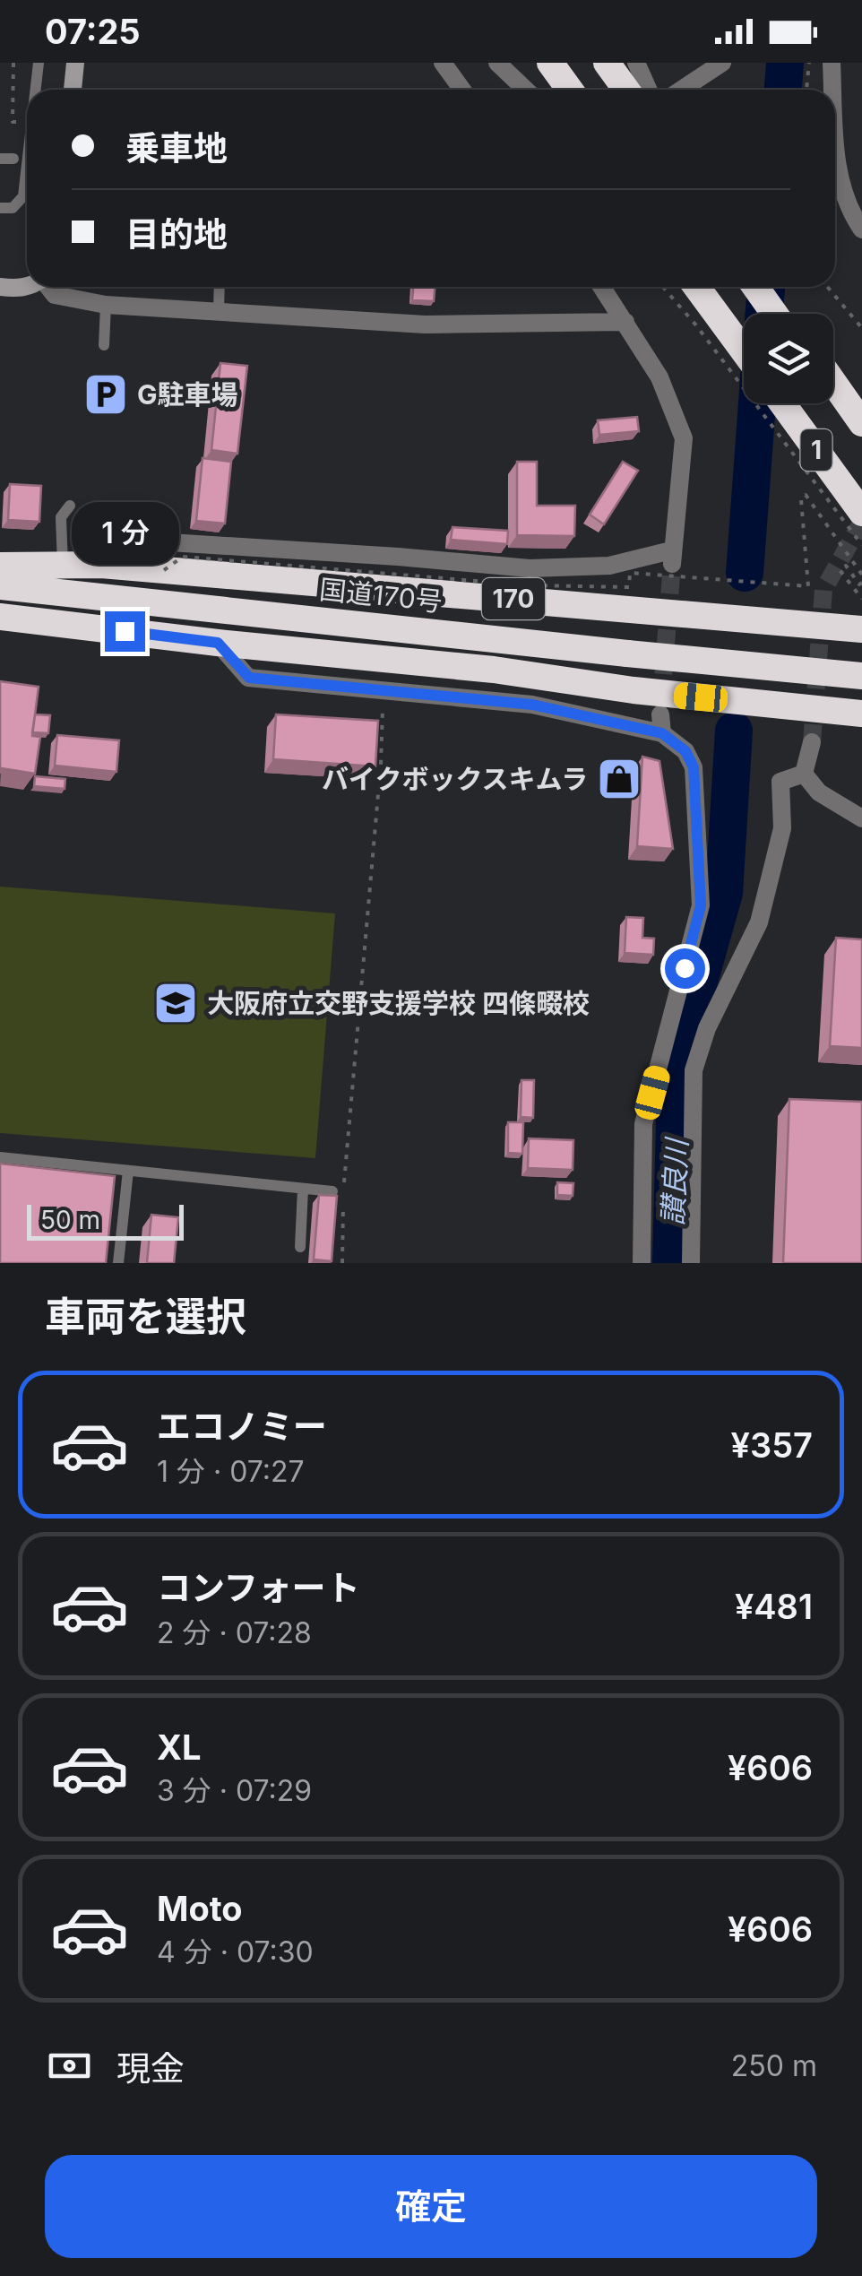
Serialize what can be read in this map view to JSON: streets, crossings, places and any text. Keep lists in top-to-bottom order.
{
  "streets": {
    "highway": ["1", "国道170号", "170"]
  },
  "water": ["讃良川"],
  "places": {
    "parking": ["G駐車場"],
    "shop": ["バイクボックスキムラ"],
    "school or university": ["大阪府立交野支援学校 四條畷校"]
  },
  "scale_bar": "50 m",
  "page": {
    "status": "07:25",
    "banner": ["乗車地", "目的地"],
    "bubble": "1 分",
    "scale": "50 m",
    "heading": "車両を選択",
    "list": [
      {
        "name": "エコノミー",
        "note": "1 分 · 07:27",
        "value": "¥357"
      },
      {
        "name": "コンフォート",
        "note": "2 分 · 07:28",
        "value": "¥481"
      },
      {
        "name": "XL",
        "note": "3 分 · 07:29",
        "value": "¥606"
      },
      {
        "name": "Moto",
        "note": "4 分 · 07:30",
        "value": "¥606"
      }
    ],
    "pay": ["現金", "250 m"],
    "buttons": "確定"
  }
}
